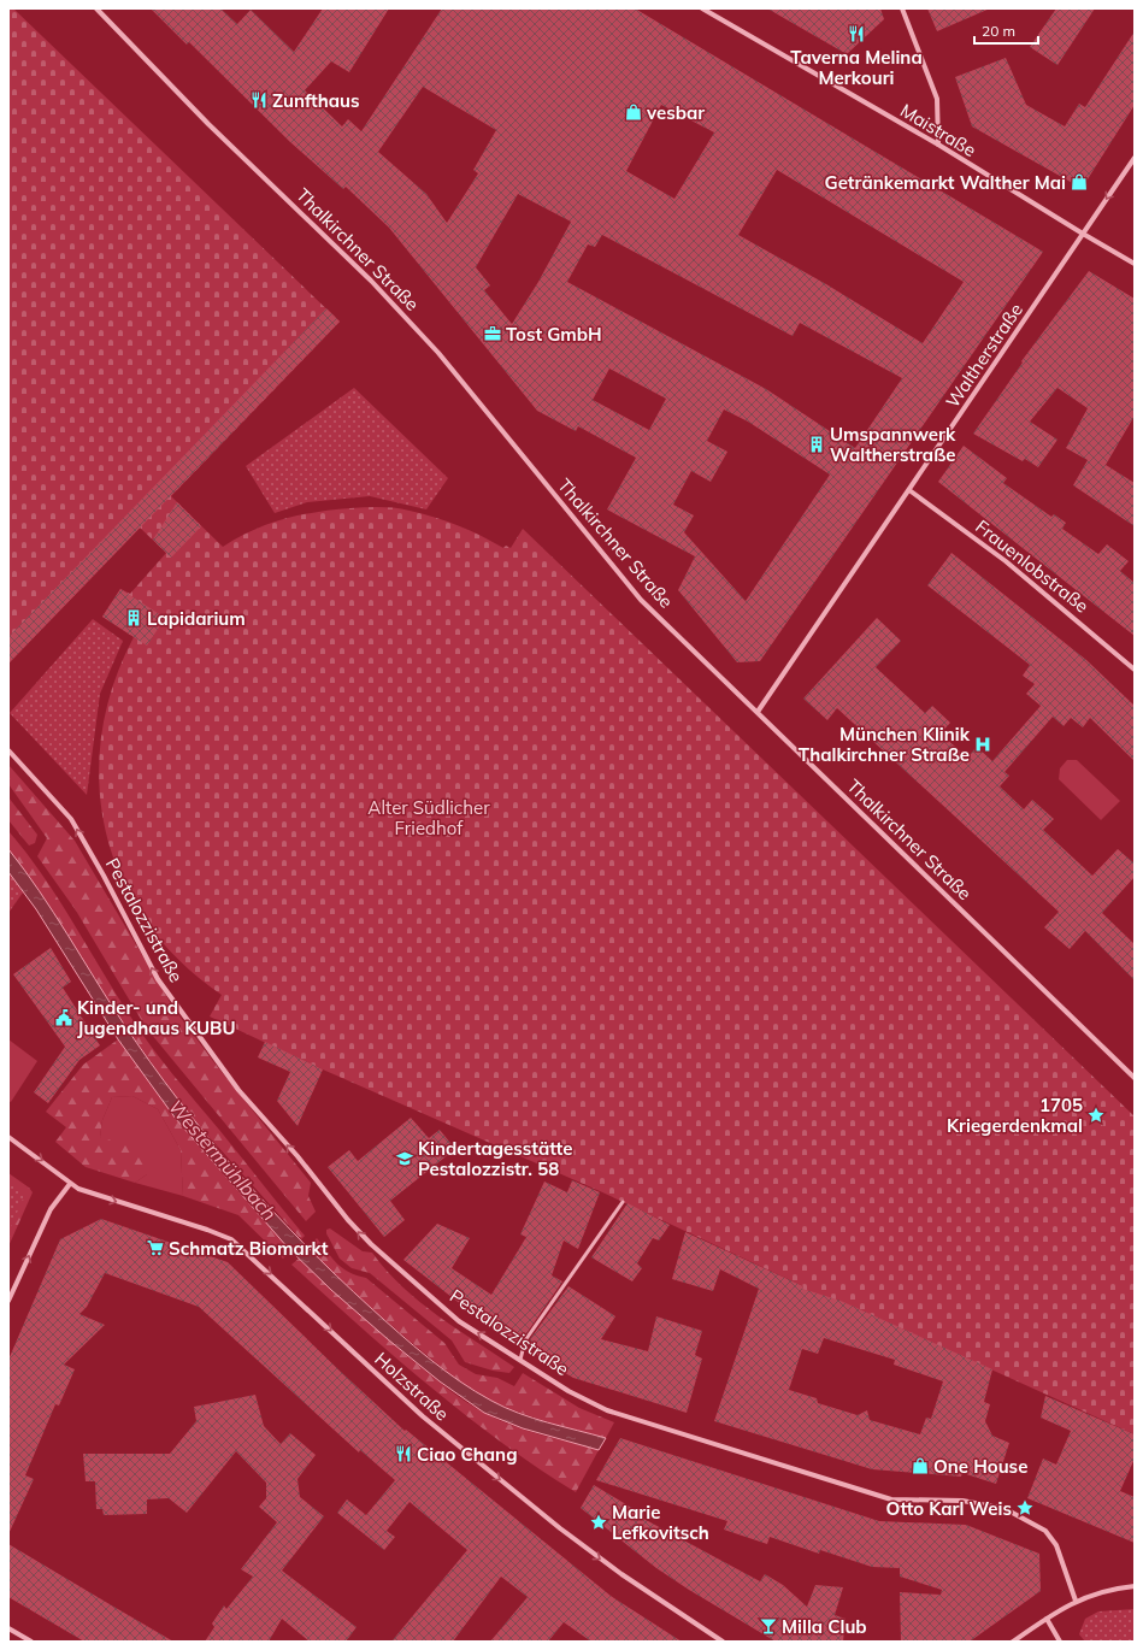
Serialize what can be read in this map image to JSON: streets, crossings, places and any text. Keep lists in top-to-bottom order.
{
  "streets": {
    "street": [
      "Maistraße",
      "Thalkirchner Straße",
      "Waltherstraße",
      "Frauenlobstraße",
      "Pestalozzistraße",
      "Holzstraße"
    ]
  },
  "crossings": [
    ["Maistraße", "Waltherstraße"],
    ["Thalkirchner Straße", "Waltherstraße"],
    ["Waltherstraße", "Frauenlobstraße"]
  ],
  "one_way": ["Pestalozzistraße", "Holzstraße"],
  "water": ["Westermühlbach"],
  "parks": ["Alter Südlicher Friedhof"],
  "places": {
    "restaurant": ["Taverna Melina Merkouri", "Zunfthaus", "Ciao Chang"],
    "shop": ["vesbar", "Getränkemarkt Walther Mai", "One House"],
    "office": ["Tost GmbH"],
    "building": ["Umspannwerk Waltherstraße", "Lapidarium"],
    "hospital": ["München Klinik Thalkirchner Straße"],
    "public building": ["Kinder- und Jugendhaus KUBU"],
    "place": ["1705 Kriegerdenkmal", "Otto Karl Weis", "Marie Lefkovitsch"],
    "school or university": ["Kindertagesstätte Pestalozzistr. 58"],
    "supermarket": ["Schmatz Biomarkt"],
    "bar": ["Milla Club"]
  },
  "scale_bar": "20 m"
}
